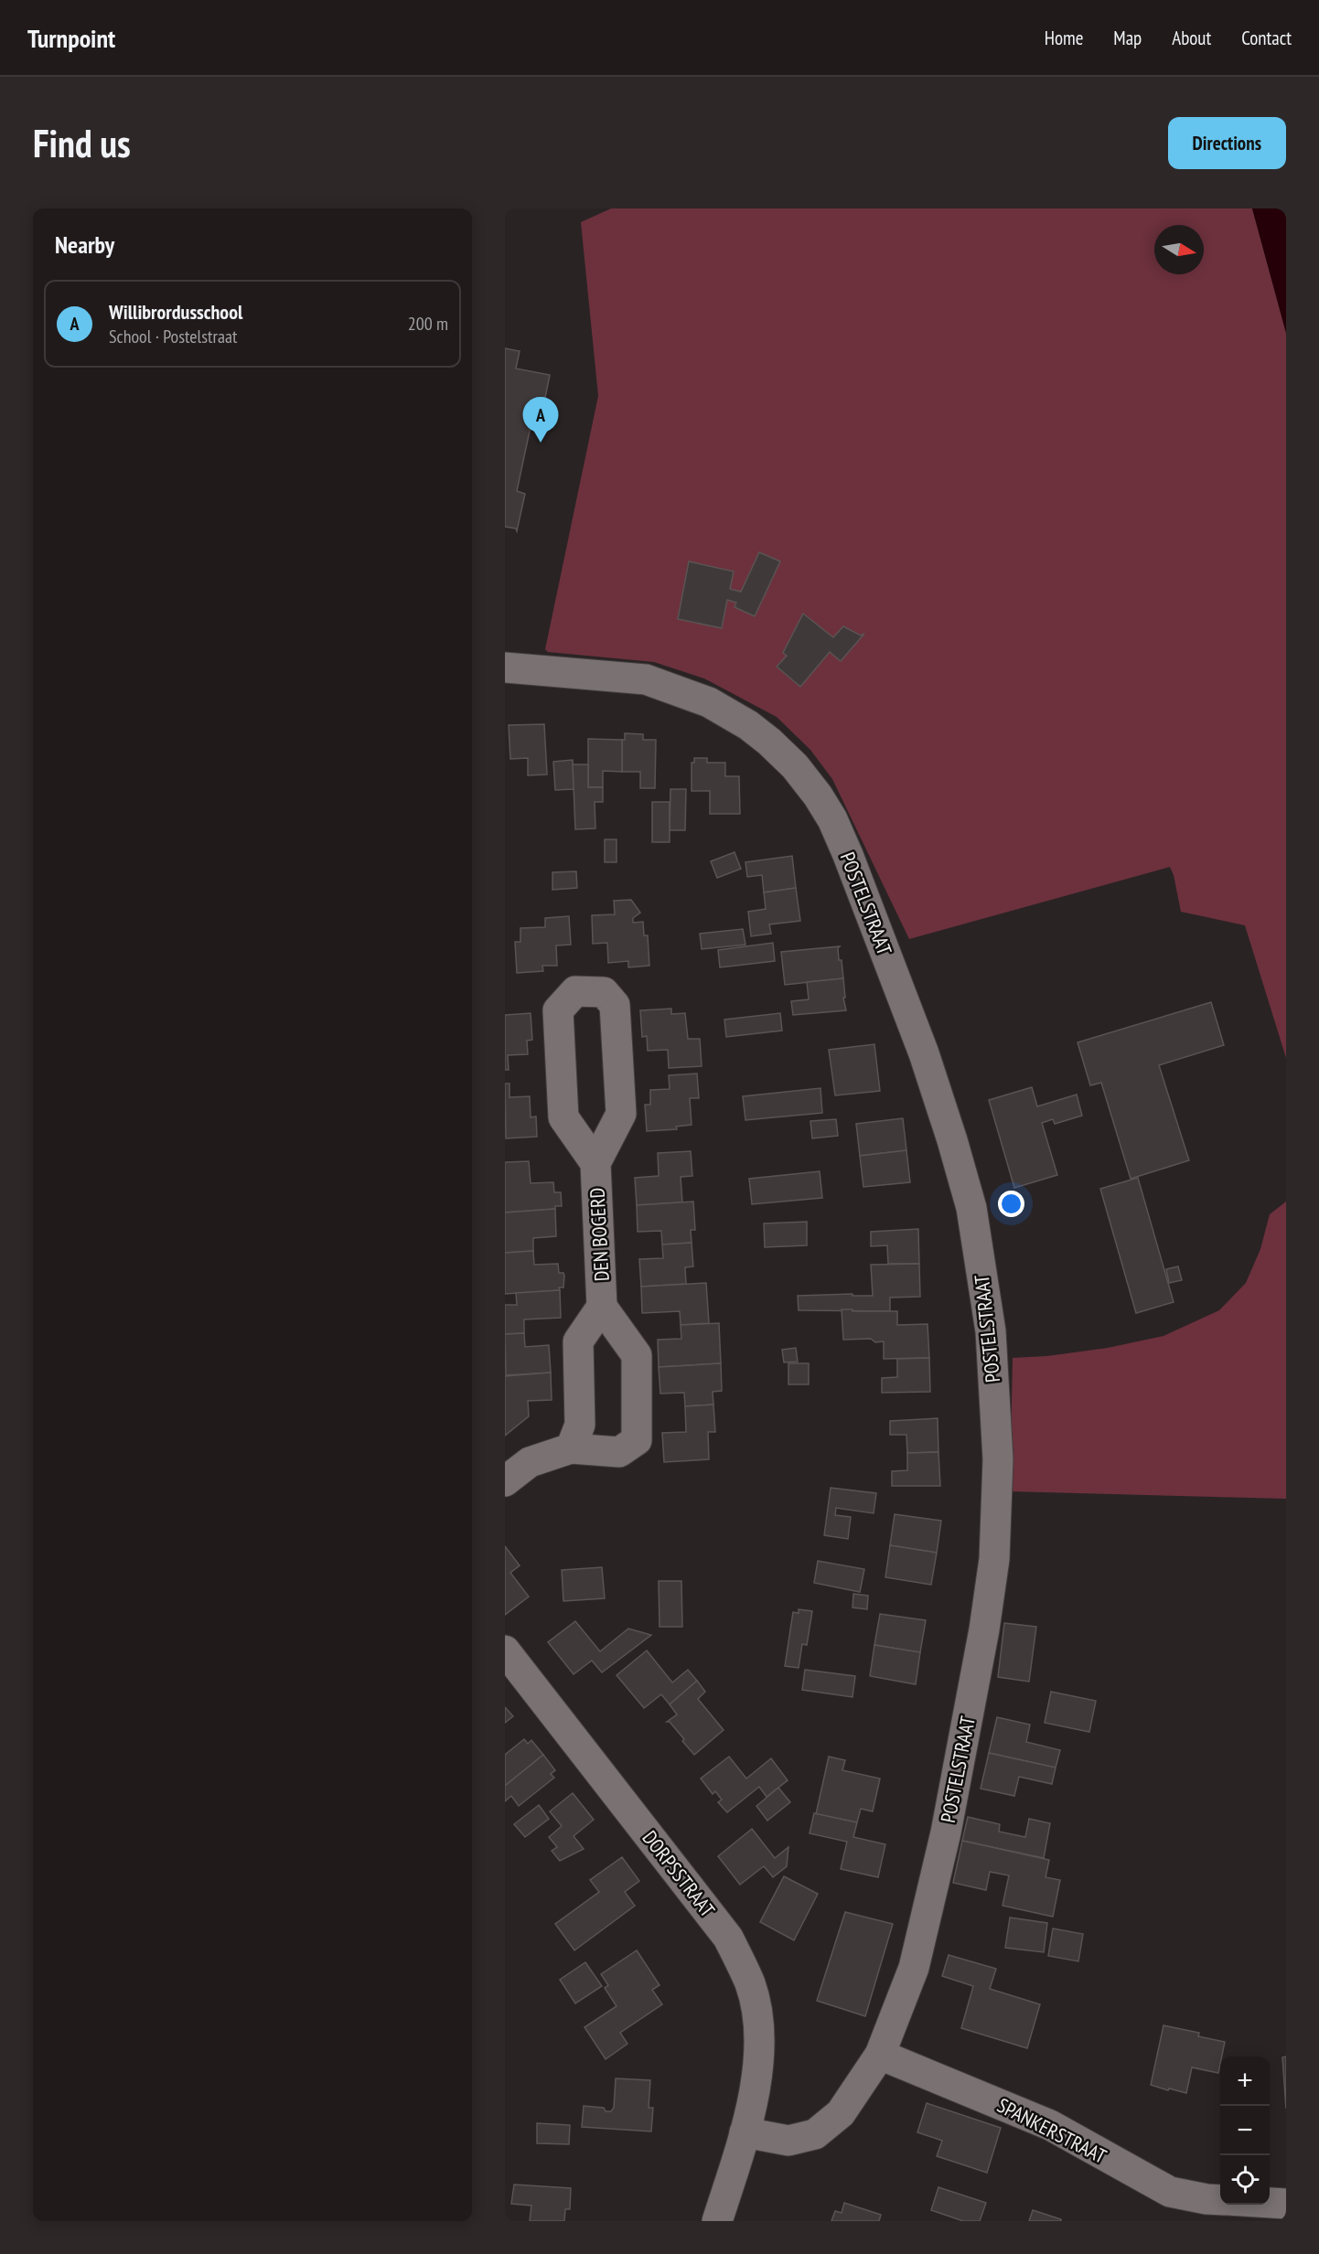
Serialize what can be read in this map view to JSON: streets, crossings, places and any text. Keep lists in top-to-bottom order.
{
  "streets": {
    "street": [
      "POSTELSTRAAT",
      "DEN BOGERD",
      "DORPSSTRAAT",
      "SPANKERSTRAAT"
    ]
  },
  "crossings": [
    ["POSTELSTRAAT", "DORPSSTRAAT"],
    ["POSTELSTRAAT", "SPANKERSTRAAT"]
  ],
  "north": "right",
  "page": {
    "header": "Turnpoint",
    "nav": [
      "Home",
      "Map",
      "About",
      "Contact"
    ],
    "buttons": "Directions",
    "title": "Find us",
    "heading": "Nearby",
    "list": [
      {
        "mark": "A",
        "name": "Willibrordusschool",
        "note": "School · Postelstraat",
        "value": "200 m"
      }
    ],
    "pins": "A",
    "map_buttons": ["+", "−"]
  }
}
